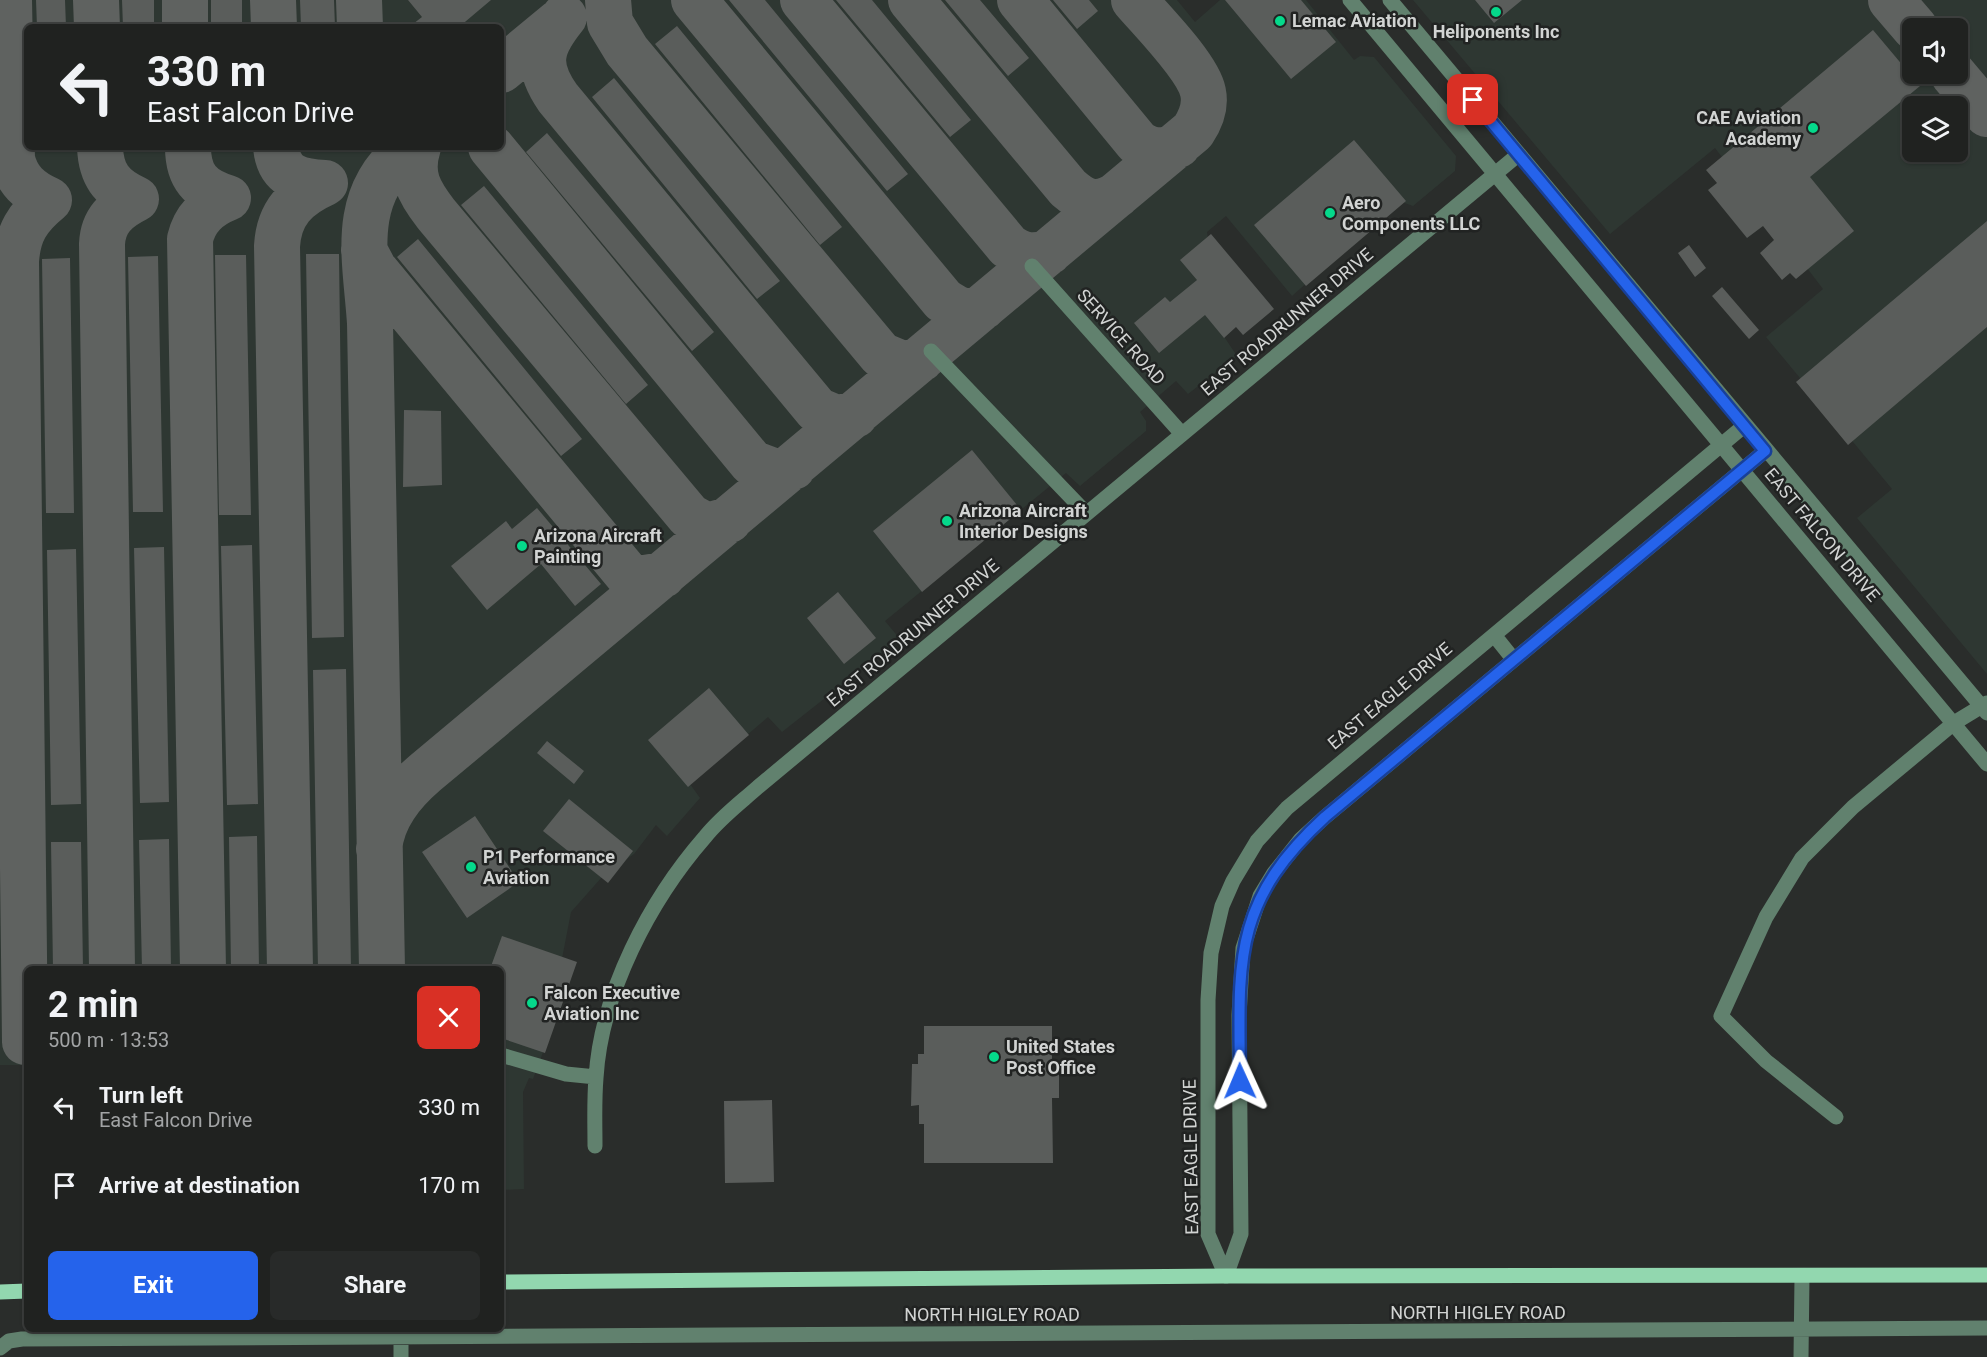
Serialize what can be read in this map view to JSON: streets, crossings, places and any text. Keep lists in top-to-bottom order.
{
  "streets": {
    "main road": ["NORTH HIGLEY ROAD"],
    "street": [
      "EAST ROADRUNNER DRIVE",
      "SERVICE ROAD",
      "EAST FALCON DRIVE",
      "EAST EAGLE DRIVE"
    ]
  },
  "crossings": [
    ["EAST ROADRUNNER DRIVE", "SERVICE ROAD"],
    ["EAST ROADRUNNER DRIVE", "EAST FALCON DRIVE"],
    ["EAST FALCON DRIVE", "EAST EAGLE DRIVE"],
    ["EAST EAGLE DRIVE", "NORTH HIGLEY ROAD"]
  ],
  "places": [
    "Heliponents Inc",
    "Lemac Aviation",
    "CAE Aviation Academy",
    "Aero Components LLC",
    "Arizona Aircraft Interior Designs",
    "Arizona Aircraft Painting",
    "P1 Performance Aviation",
    "Falcon Executive Aviation Inc",
    "United States Post Office"
  ],
  "page": {
    "turn": ["330 m", "East Falcon Drive"],
    "heading": ["2 min", "500 m · 13:53"],
    "list": [
      {
        "name": "Turn left",
        "note": "East Falcon Drive",
        "value": "330 m"
      },
      {
        "name": "Arrive at destination",
        "value": "170 m"
      }
    ],
    "buttons": ["Exit", "Share"]
  }
}
